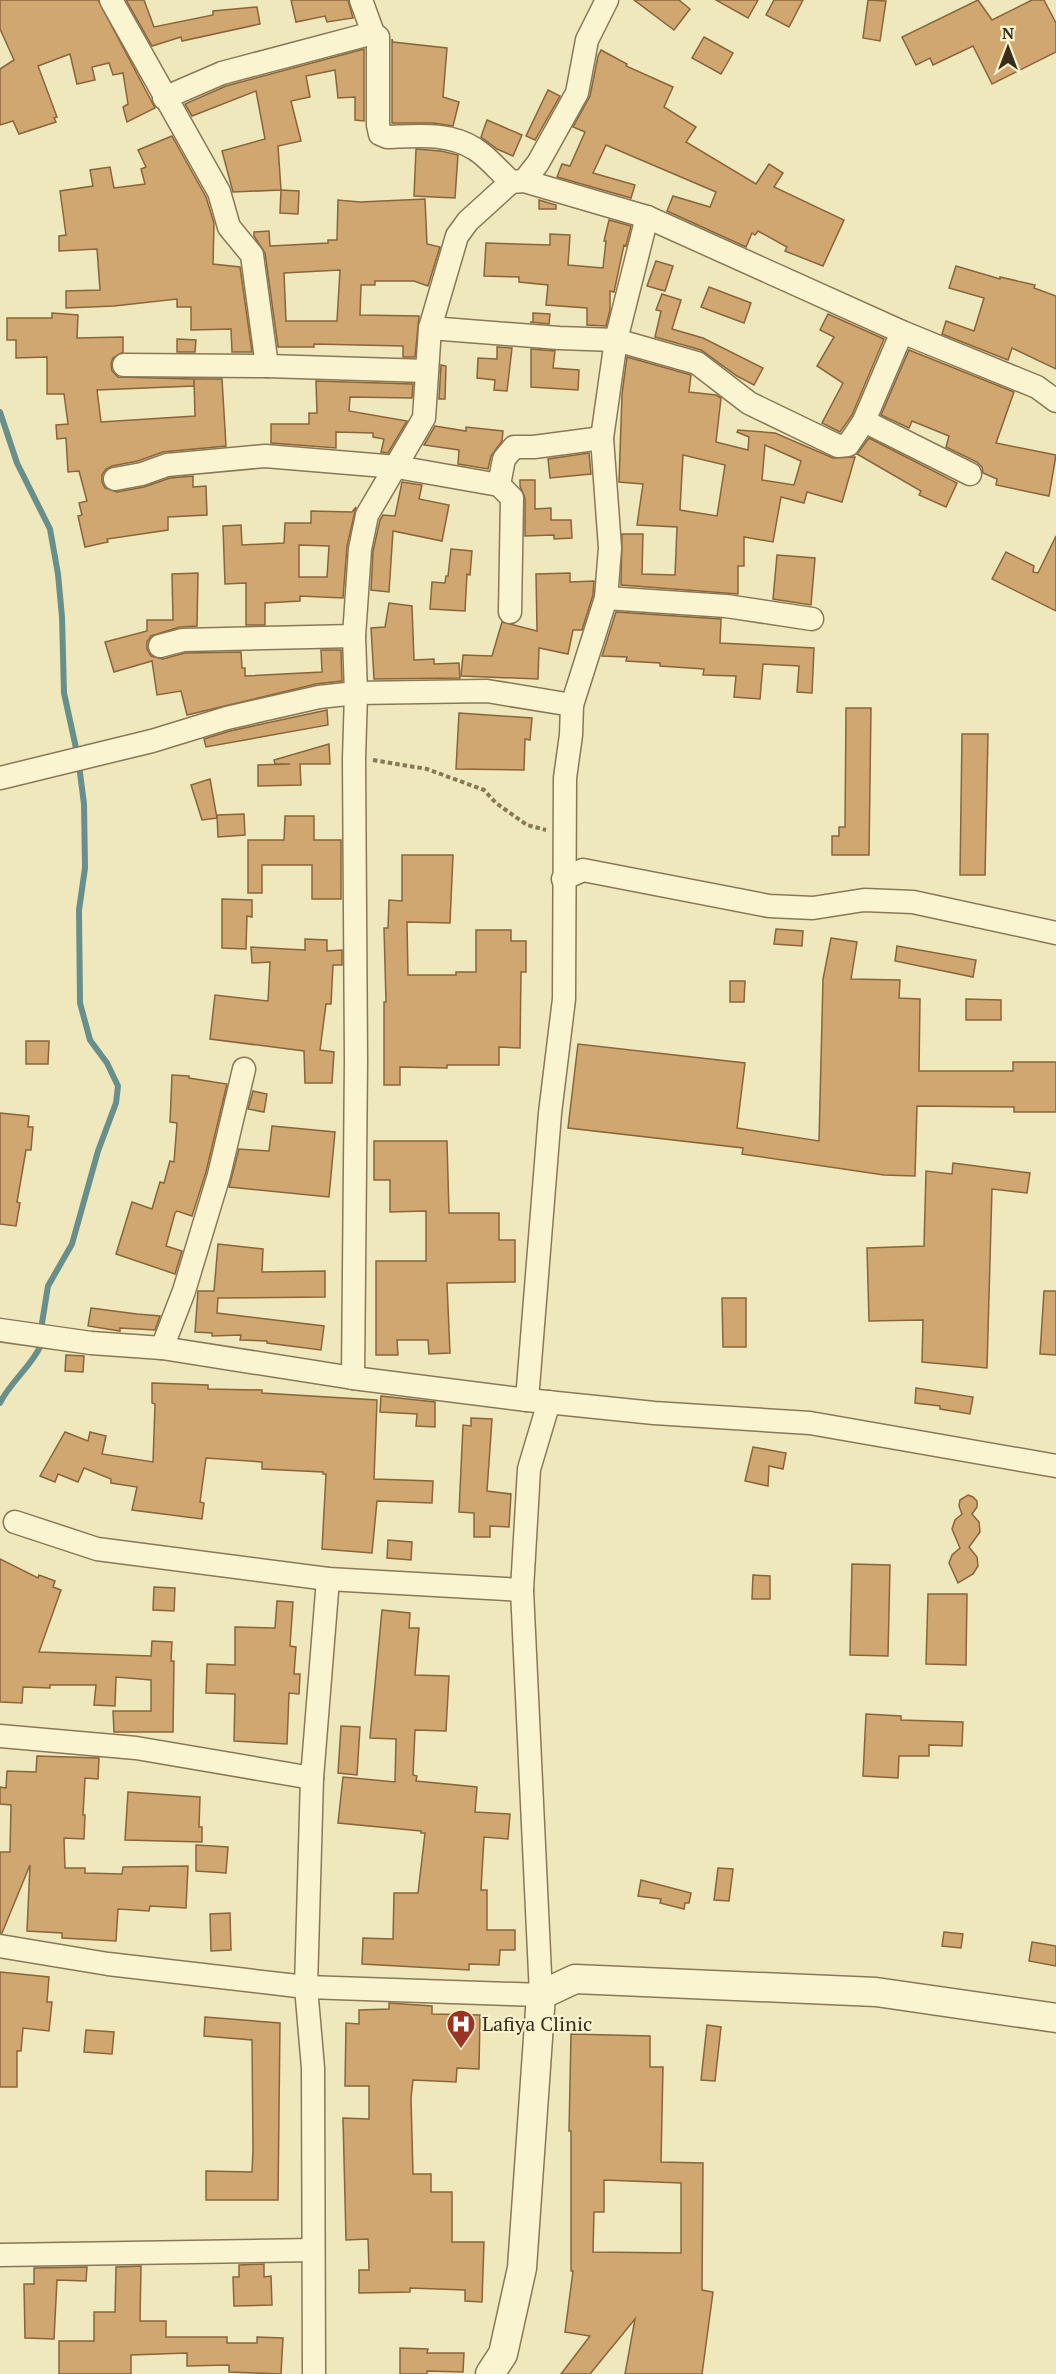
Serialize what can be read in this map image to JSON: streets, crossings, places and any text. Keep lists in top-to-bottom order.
{
  "places": {
    "hospital": ["Lafiya Clinic"]
  },
  "north": "top"
}
